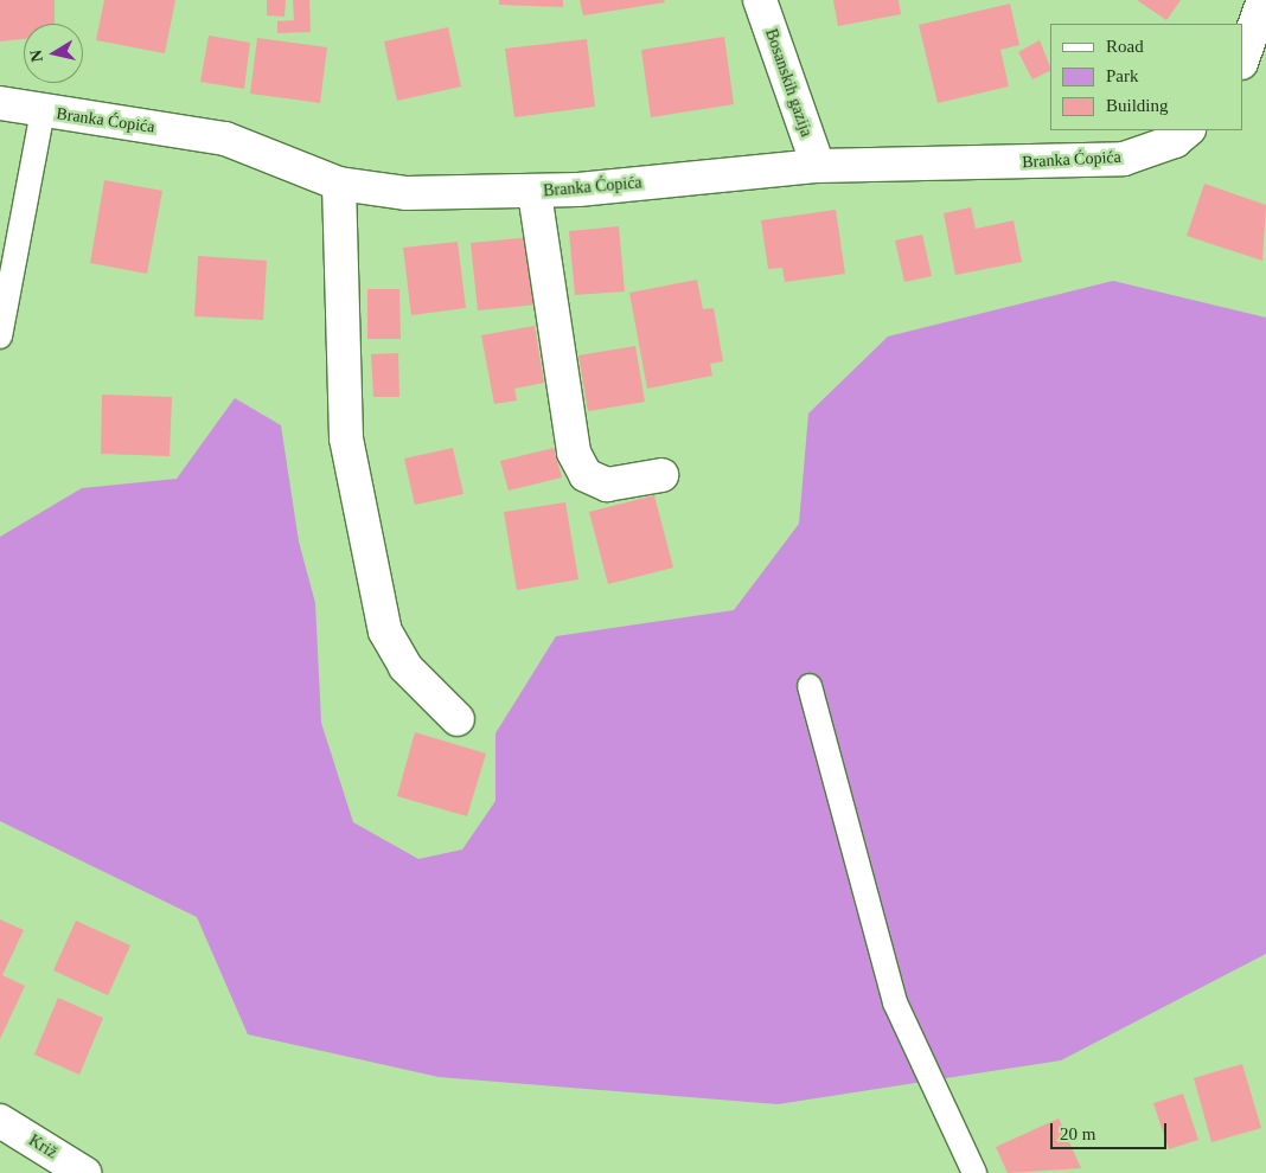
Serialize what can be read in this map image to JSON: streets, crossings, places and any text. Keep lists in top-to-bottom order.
{
  "streets": {
    "street": ["Bosanskih gazija", "Branka Ćopića", "Križ"]
  },
  "crossings": [
    ["Bosanskih gazija", "Branka Ćopića"]
  ],
  "legend": ["Road", "Park", "Building"],
  "scale_bar": "20 m",
  "north": "left"
}
